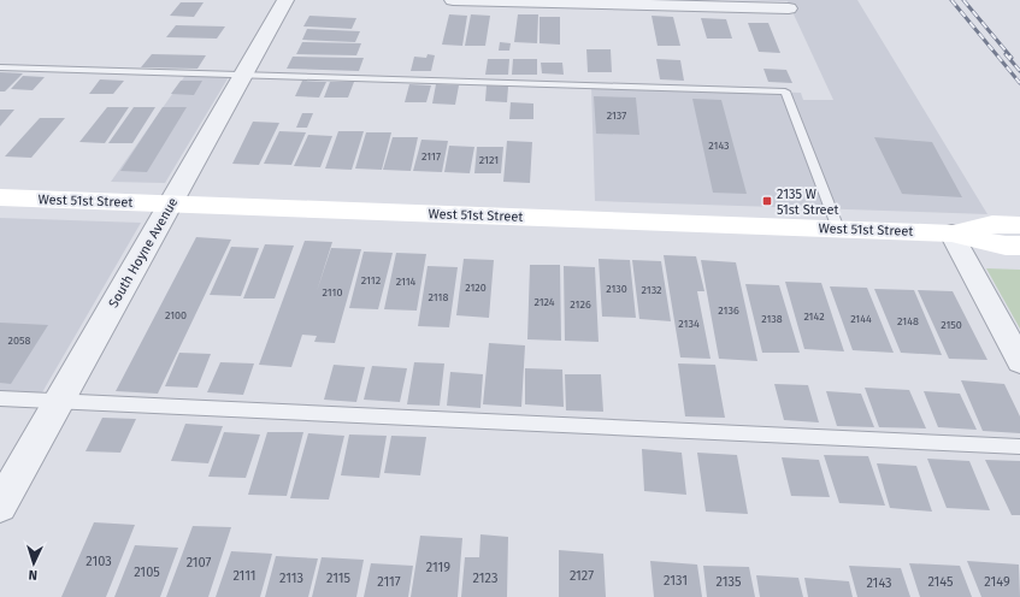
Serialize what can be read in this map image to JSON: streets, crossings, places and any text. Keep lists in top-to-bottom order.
{
  "streets": {
    "street": ["West 51st Street", "South Hoyne Avenue"]
  },
  "crossings": [
    ["West 51st Street", "South Hoyne Avenue"]
  ],
  "places": {
    "transit": ["2135 W 51st Street"]
  },
  "house_numbers": [
    "2137",
    "2143",
    "2117",
    "2121",
    "2112",
    "2114",
    "2120",
    "2130",
    "2132",
    "2110",
    "2118",
    "2124",
    "2126",
    "2136",
    "2100",
    "2142",
    "2138",
    "2144",
    "2148",
    "2134",
    "2150",
    "2058",
    "2103",
    "2107",
    "2119",
    "2105",
    "2111",
    "2127",
    "2113",
    "2115",
    "2123",
    "2131",
    "2117",
    "2135",
    "2145",
    "2149",
    "2143"
  ],
  "north": "bottom"
}
